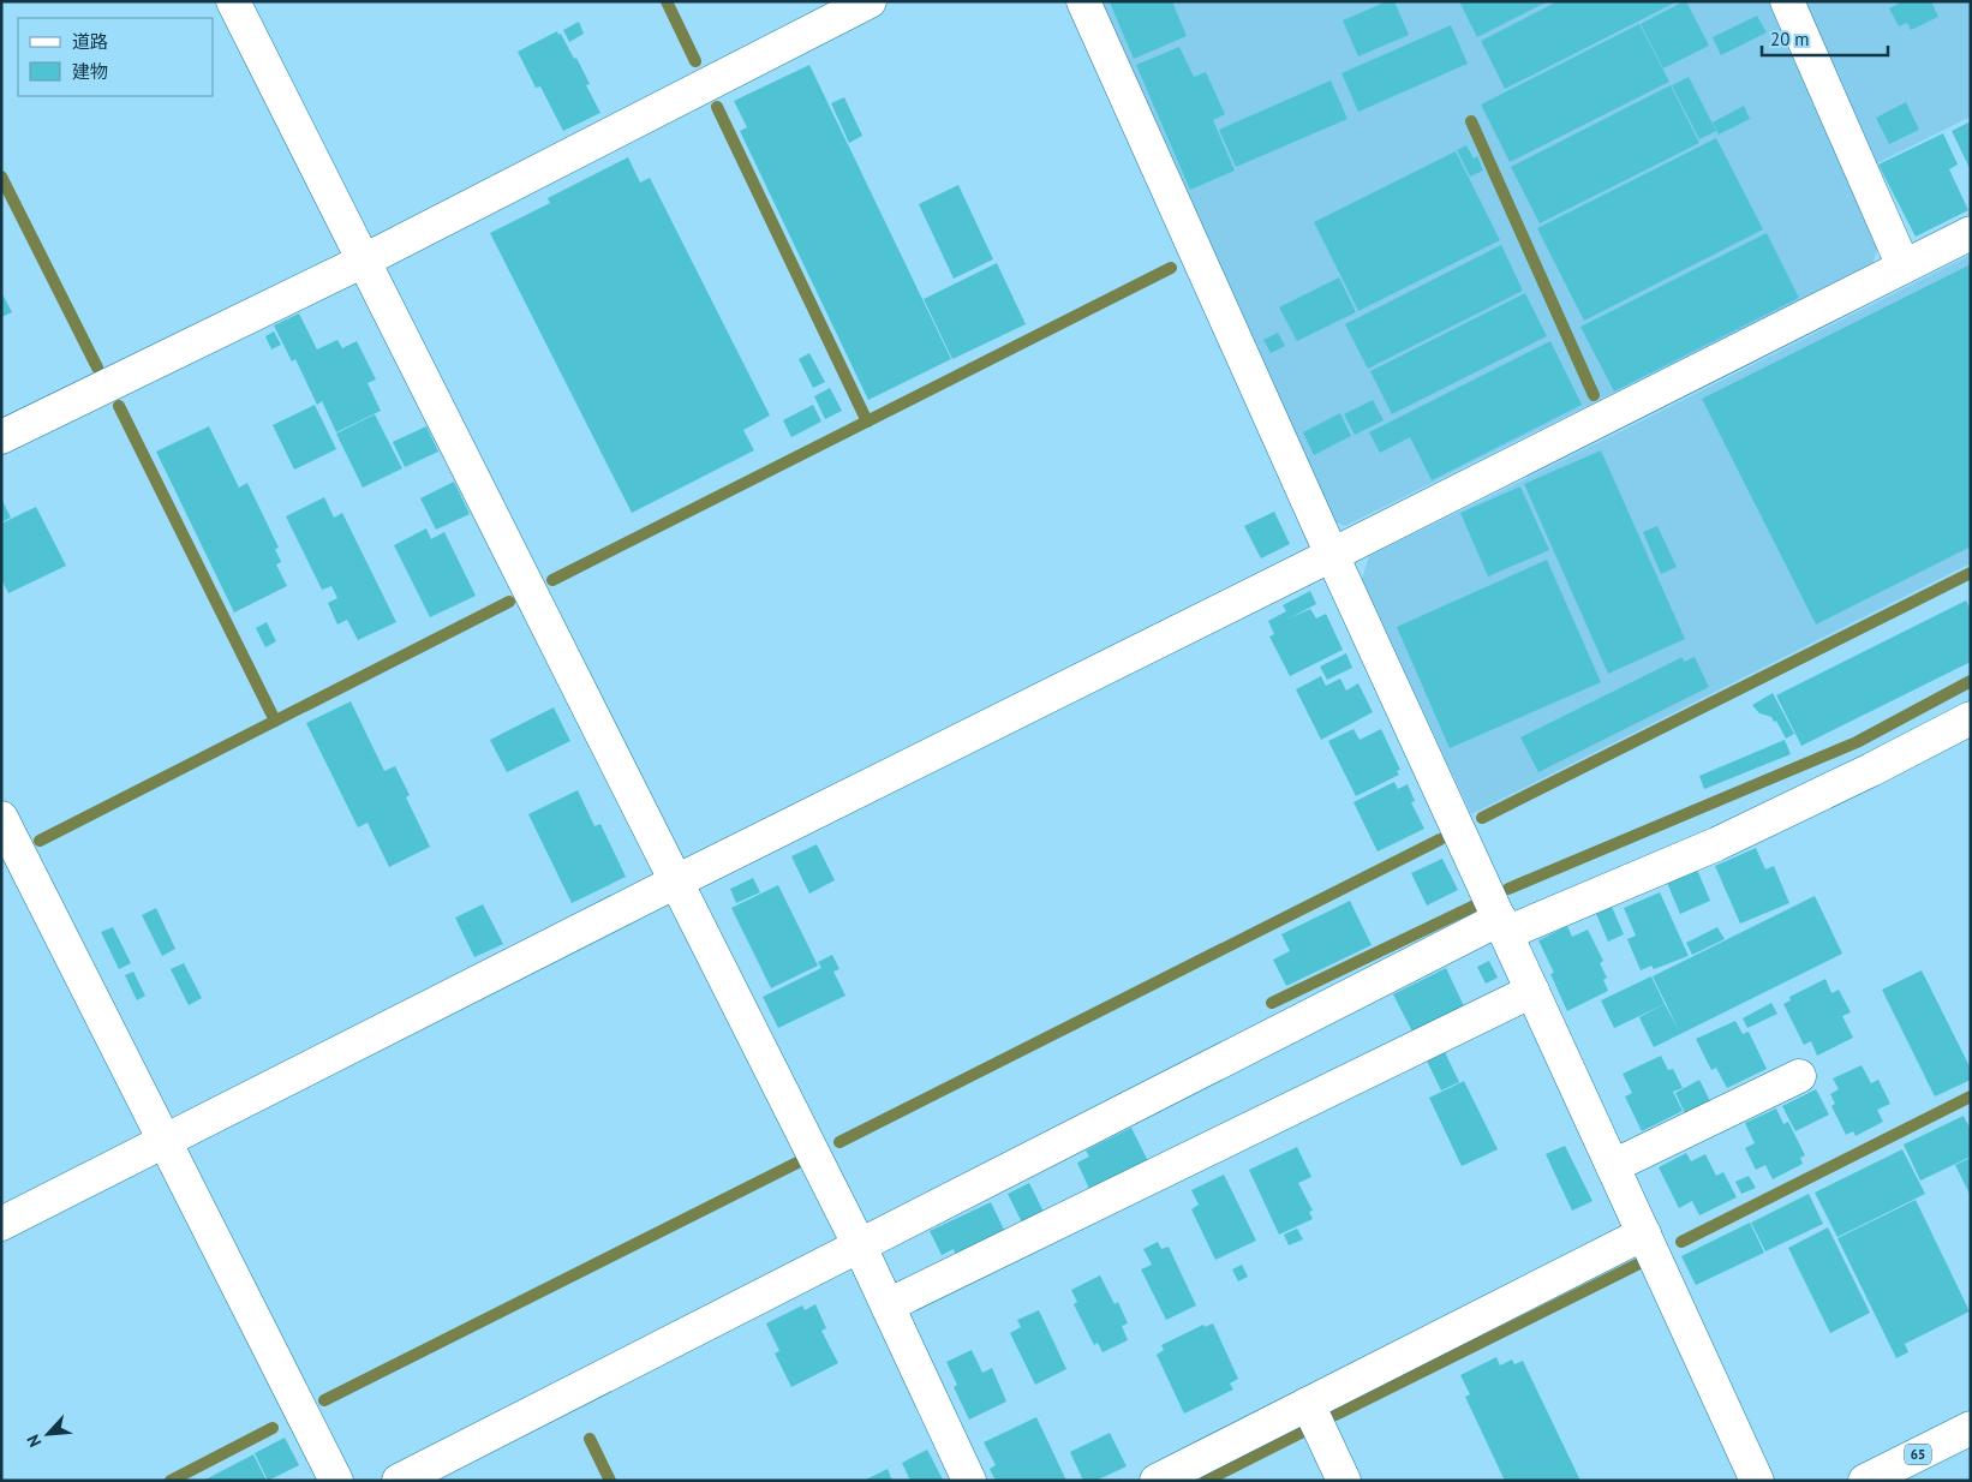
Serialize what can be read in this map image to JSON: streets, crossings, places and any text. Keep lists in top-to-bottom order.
{
  "streets": {
    "street": ["65"]
  },
  "legend": ["道路", "建物"],
  "scale_bar": "20 m",
  "north": "bottom left"
}
